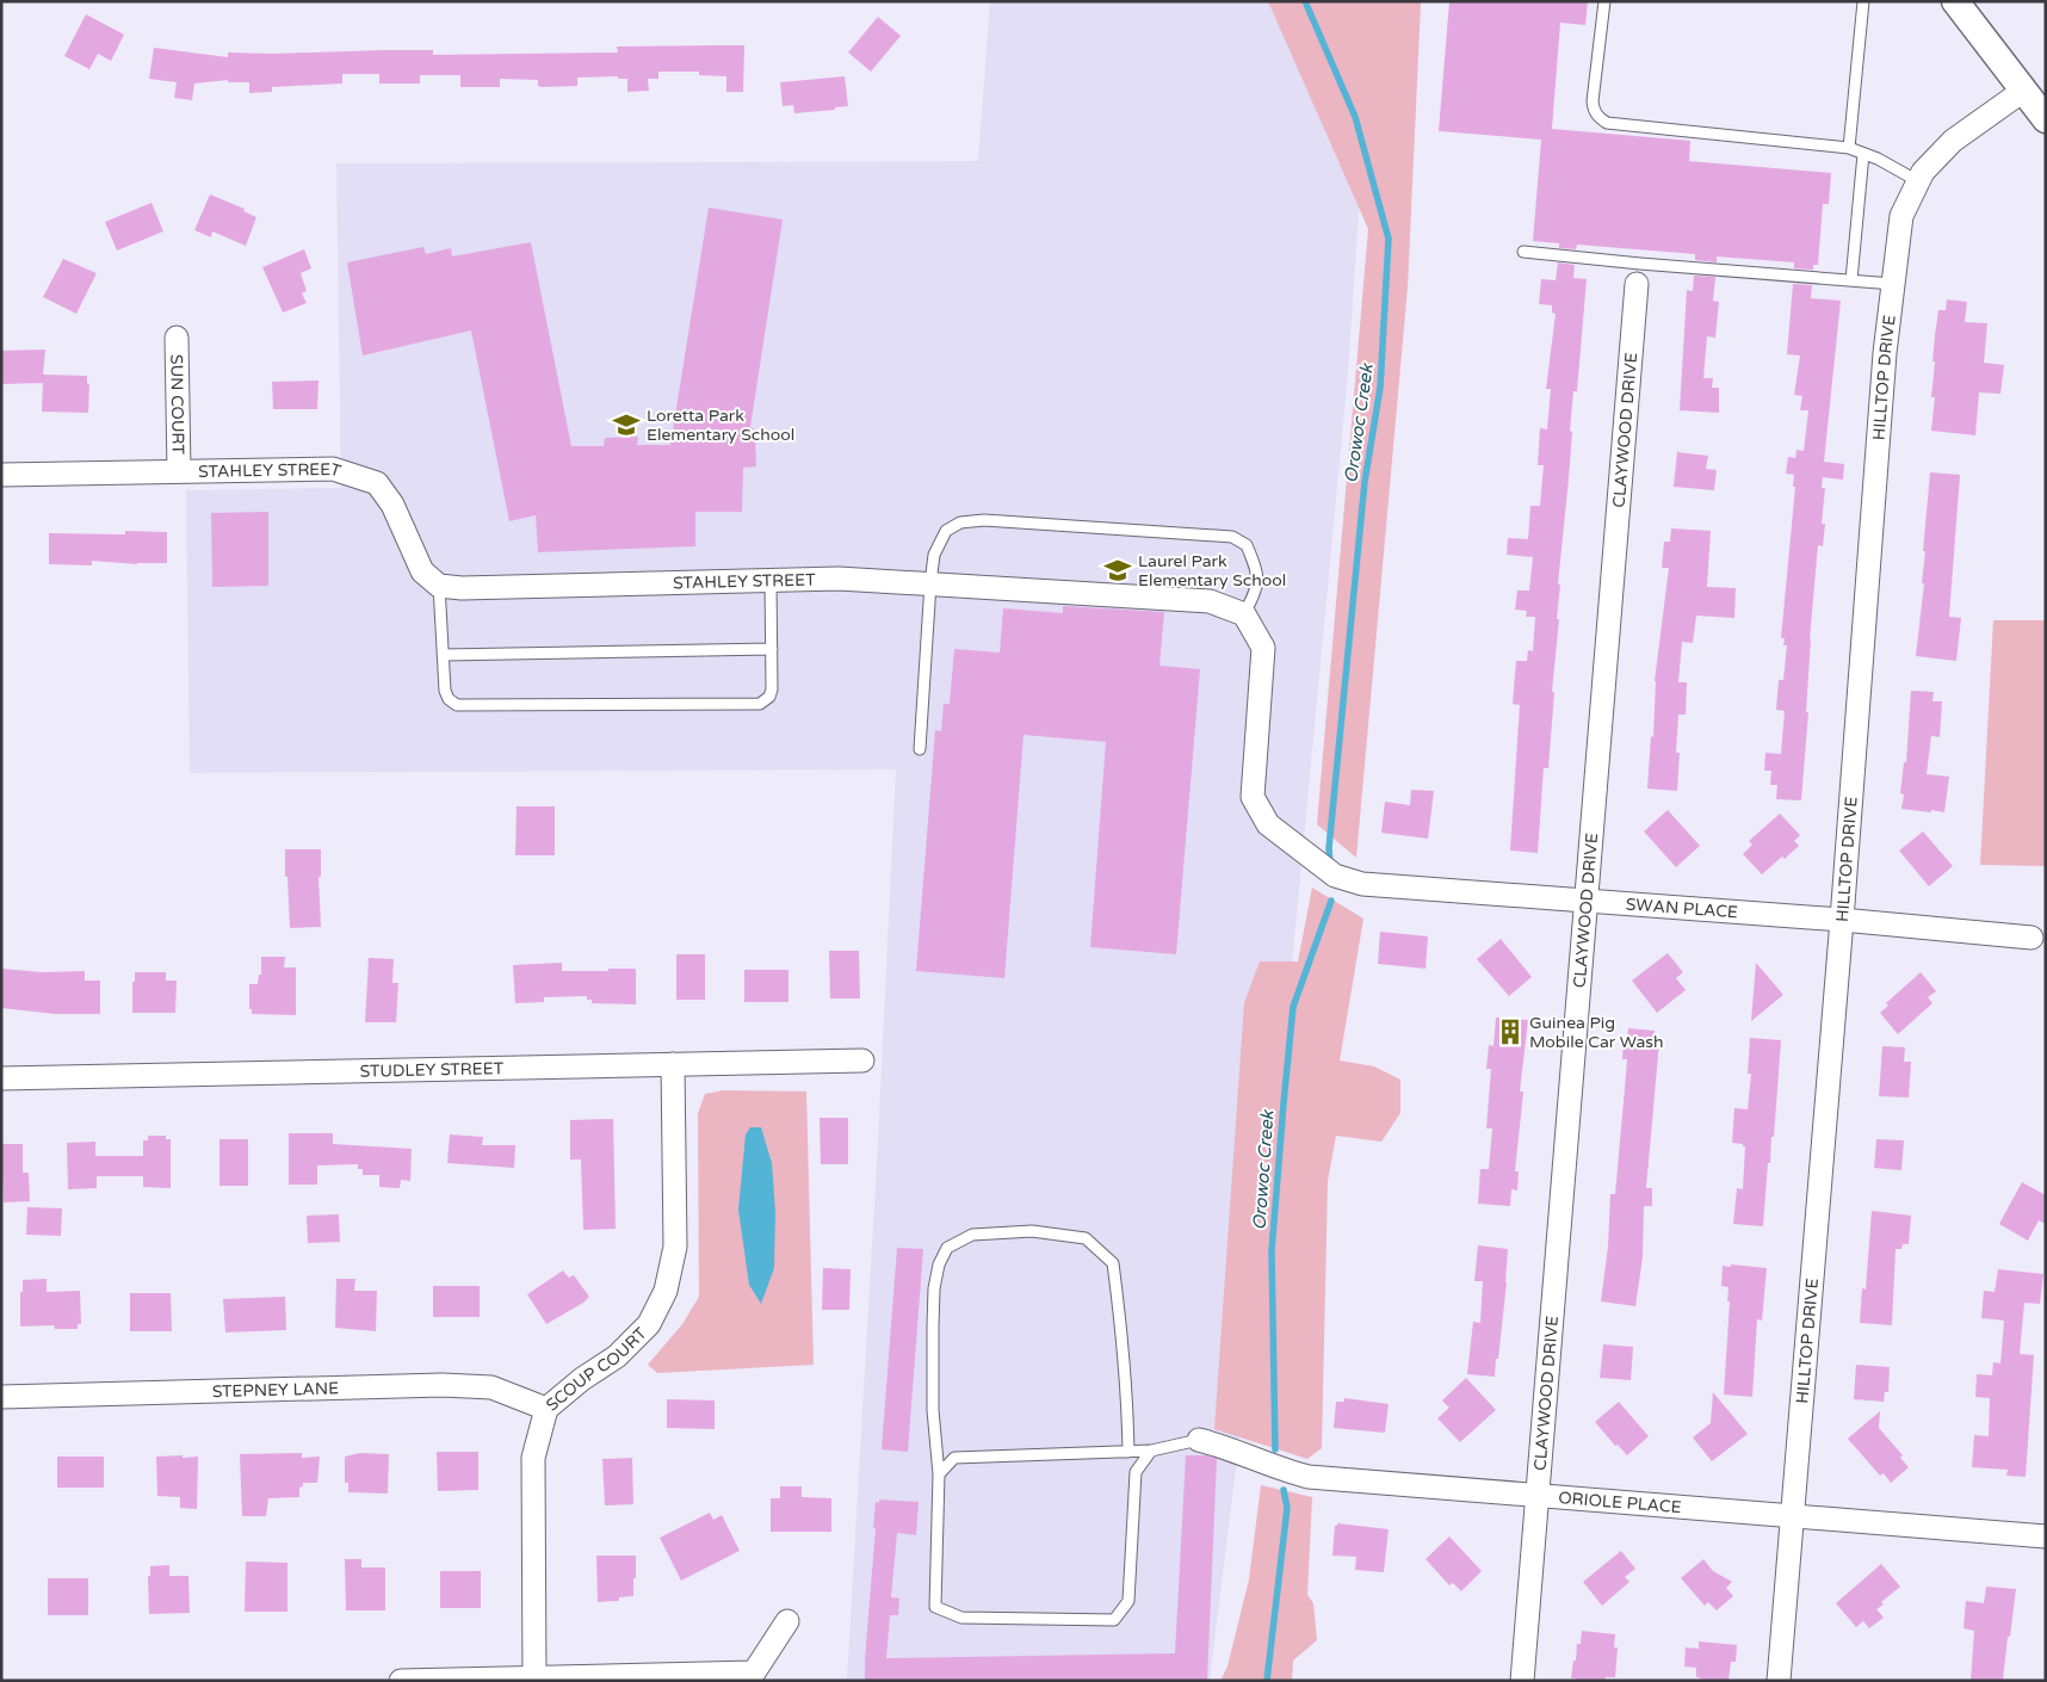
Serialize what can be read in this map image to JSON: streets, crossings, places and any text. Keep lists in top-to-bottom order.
{
  "streets": {
    "street": [
      "HILLTOP DRIVE",
      "SUN COURT",
      "CLAYWOOD DRIVE",
      "STAHLEY STREET",
      "SWAN PLACE",
      "STUDLEY STREET",
      "SCOUP COURT",
      "STEPNEY LANE",
      "ORIOLE PLACE"
    ]
  },
  "crossings": [
    ["HILLTOP DRIVE", "SWAN PLACE"],
    ["HILLTOP DRIVE", "ORIOLE PLACE"],
    ["SUN COURT", "STAHLEY STREET"],
    ["CLAYWOOD DRIVE", "SWAN PLACE"],
    ["CLAYWOOD DRIVE", "ORIOLE PLACE"],
    ["STAHLEY STREET", "SWAN PLACE"],
    ["STUDLEY STREET", "SCOUP COURT"],
    ["SCOUP COURT", "STEPNEY LANE"]
  ],
  "water": ["Orowoc Creek"],
  "places": {
    "school or university": ["Loretta Park Elementary School", "Laurel Park Elementary School"],
    "building": ["Guinea Pig Mobile Car Wash"]
  }
}
